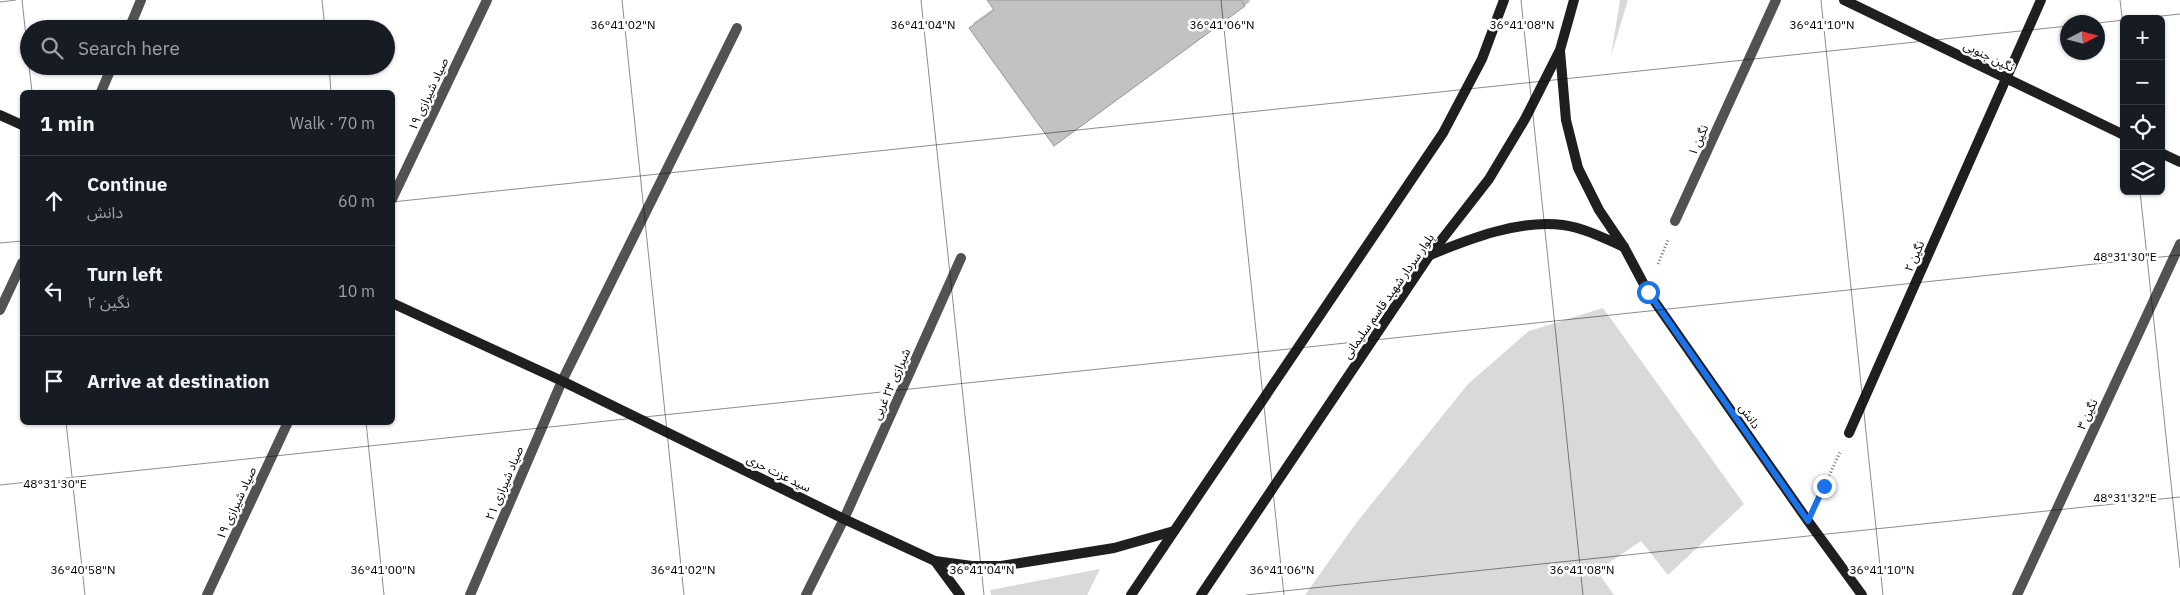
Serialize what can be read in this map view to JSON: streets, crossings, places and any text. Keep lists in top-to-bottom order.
{
  "streets": {
    "street": [
      "نگین جنوبی",
      "صیاد شیرازی ۱۹",
      "نگین ۱",
      "نگین ۲",
      "بلوار سردار شهید قاسم سلیمانی",
      "شیرازی ۲۳ غربی",
      "نگین ۳",
      "دانش",
      "سید عزت حری",
      "صیاد شیرازی ۲۱"
    ]
  },
  "crossings": [
    ["نگین جنوبی", "نگین ۲"],
    ["بلوار سردار شهید قاسم سلیمانی", "دانش"],
    ["شیرازی ۲۳ غربی", "سید عزت حری"],
    ["سید عزت حری", "صیاد شیرازی ۲۱"]
  ],
  "north": "right",
  "page": {
    "map_buttons": ["+", "−"],
    "search": "Search here",
    "heading": ["1 min", "Walk · 70 m"],
    "list": [
      ["Continue", "دانش", "60 m"],
      ["Turn left", "نگین ۲", "10 m"],
      "Arrive at destination"
    ]
  },
  "coordinates": [
    "36°41'02\"N",
    "36°41'04\"N",
    "36°41'06\"N",
    "36°41'08\"N",
    "36°41'10\"N",
    "48°31'30\"E",
    "48°31'32\"E",
    "36°40'58\"N",
    "36°41'00\"N"
  ]
}
